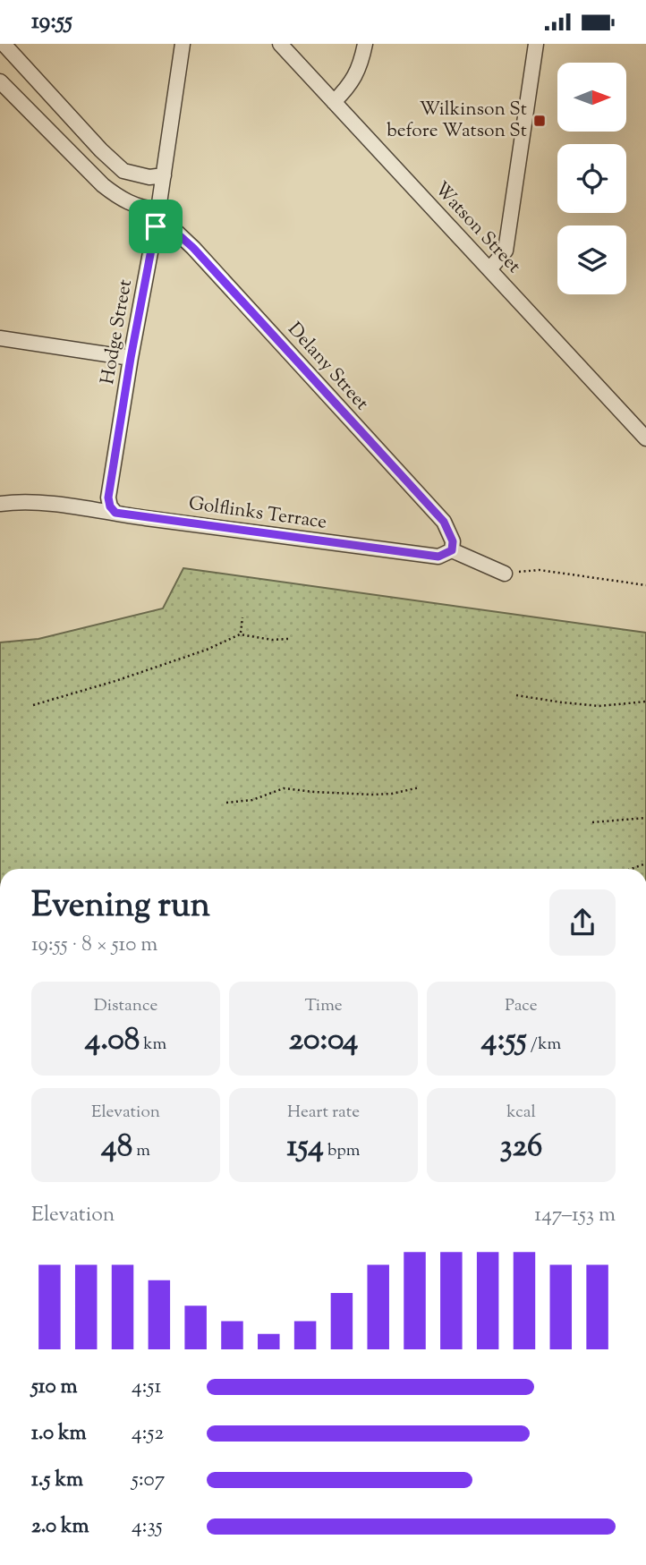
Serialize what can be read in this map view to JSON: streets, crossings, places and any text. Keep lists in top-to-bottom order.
{
  "streets": {
    "street": [
      "Watson Street",
      "Hodge Street",
      "Delany Street",
      "Golflinks Terrace"
    ]
  },
  "crossings": [
    ["Hodge Street", "Delany Street"],
    ["Hodge Street", "Golflinks Terrace"],
    ["Delany Street", "Golflinks Terrace"]
  ],
  "places": {
    "transit": ["Wilkinson St before Watson St"]
  },
  "north": "right",
  "page": {
    "status": "19:55",
    "heading": ["Evening run", "19:55 · 8 × 510 m"],
    "stats": [
      ["Distance", "4.08 km"],
      ["Time", "20:04"],
      ["Pace", "4:55 /km"],
      ["Elevation", "48 m"],
      ["Heart rate", "154 bpm"],
      ["kcal", "326"]
    ],
    "chart": ["Elevation", "147–153 m"],
    "list": [
      {
        "name": "510 m",
        "note": "4:51"
      },
      {
        "name": "1.0 km",
        "note": "4:52"
      },
      {
        "name": "1.5 km",
        "note": "5:07"
      },
      {
        "name": "2.0 km",
        "note": "4:35"
      }
    ]
  }
}
